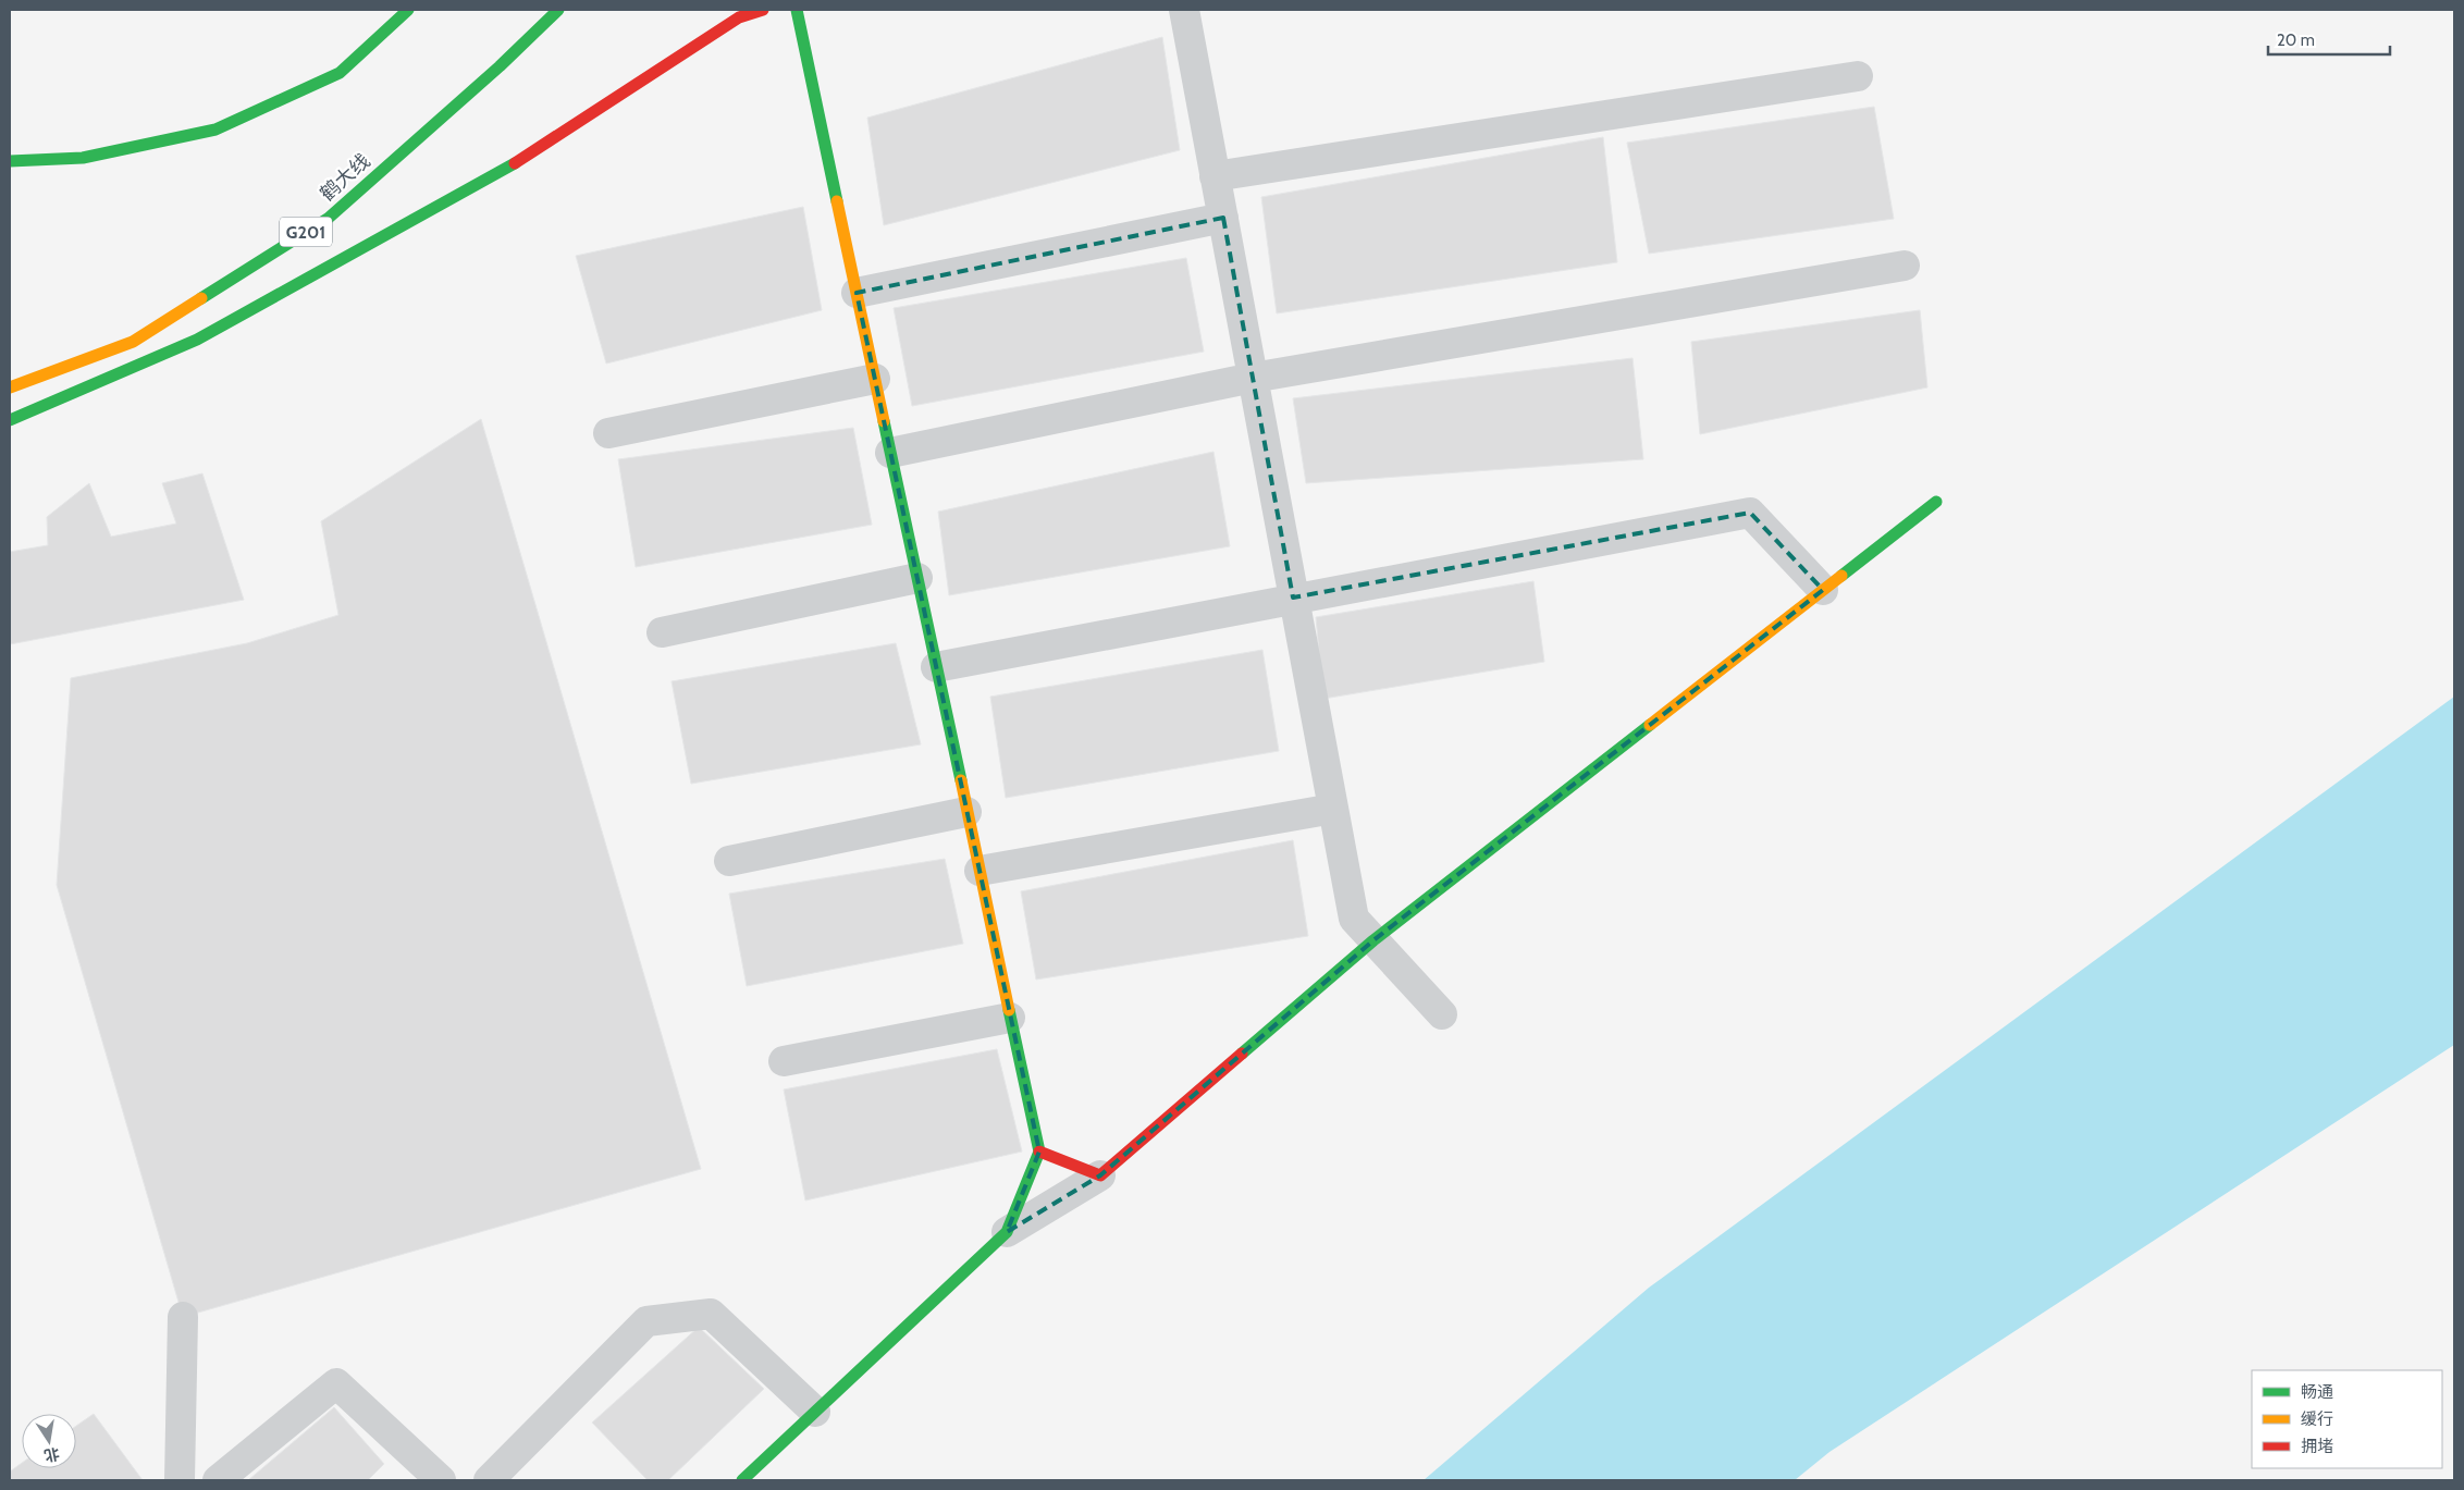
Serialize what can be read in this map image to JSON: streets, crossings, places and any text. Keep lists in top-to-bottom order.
{
  "streets": {
    "main road": ["鹤大线", "G201"]
  },
  "legend": ["畅通", "缓行", "拥堵"],
  "scale_bar": "20 m",
  "north": "bottom"
}
